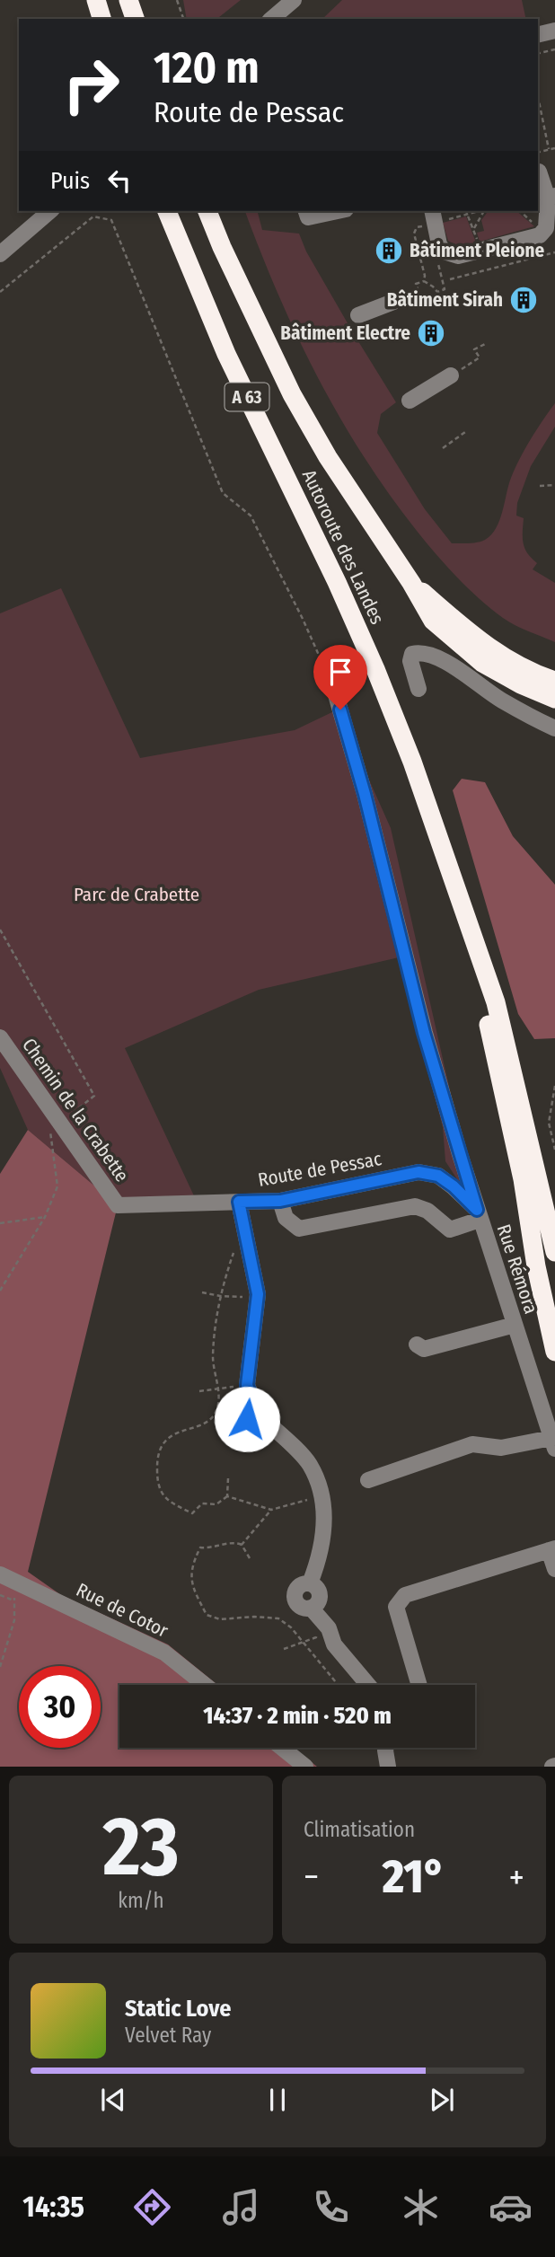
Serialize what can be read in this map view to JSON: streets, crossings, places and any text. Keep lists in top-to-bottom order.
{
  "streets": {
    "highway": ["A 63", "Autoroute des Landes"],
    "street": [
      "Chemin de la Crabette",
      "Route de Pessac",
      "Rue Rémora",
      "Rue de Cotor"
    ]
  },
  "crossings": [
    ["Chemin de la Crabette", "Route de Pessac"],
    ["Route de Pessac", "Rue Rémora"]
  ],
  "parks": ["Parc de Crabette"],
  "places": {
    "building": ["Bâtiment Pleione", "Bâtiment Sirah", "Bâtiment Electre"]
  },
  "page": {
    "turn": ["120 m", "Route de Pessac"],
    "then": "Puis",
    "limit": "30",
    "trip": "14:37 · 2 min · 520 m",
    "tile": [
      ["23", "km/h"],
      "Climatisation"
    ],
    "heat": ["−", "21°", "+"],
    "song": ["Static Love", "Velvet Ray"],
    "tabs": "14:35"
  }
}
